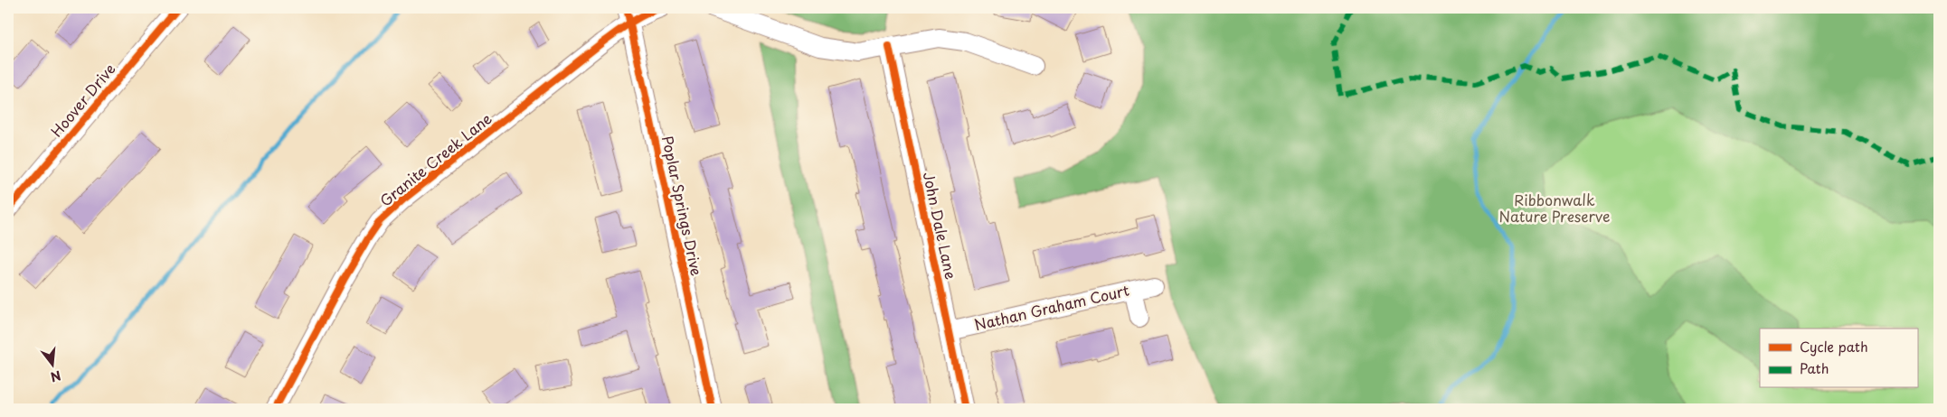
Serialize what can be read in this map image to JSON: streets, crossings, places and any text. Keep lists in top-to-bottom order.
{
  "streets": {
    "street": [
      "Hoover Drive",
      "Granite Creek Lane",
      "Poplar Springs Drive",
      "John Dale Lane",
      "Nathan Graham Court"
    ]
  },
  "crossings": [
    ["Granite Creek Lane", "Poplar Springs Drive"],
    ["John Dale Lane", "Nathan Graham Court"]
  ],
  "parks": ["Ribbonwalk Nature Preserve"],
  "legend": ["Cycle path", "Path"],
  "north": "bottom"
}
